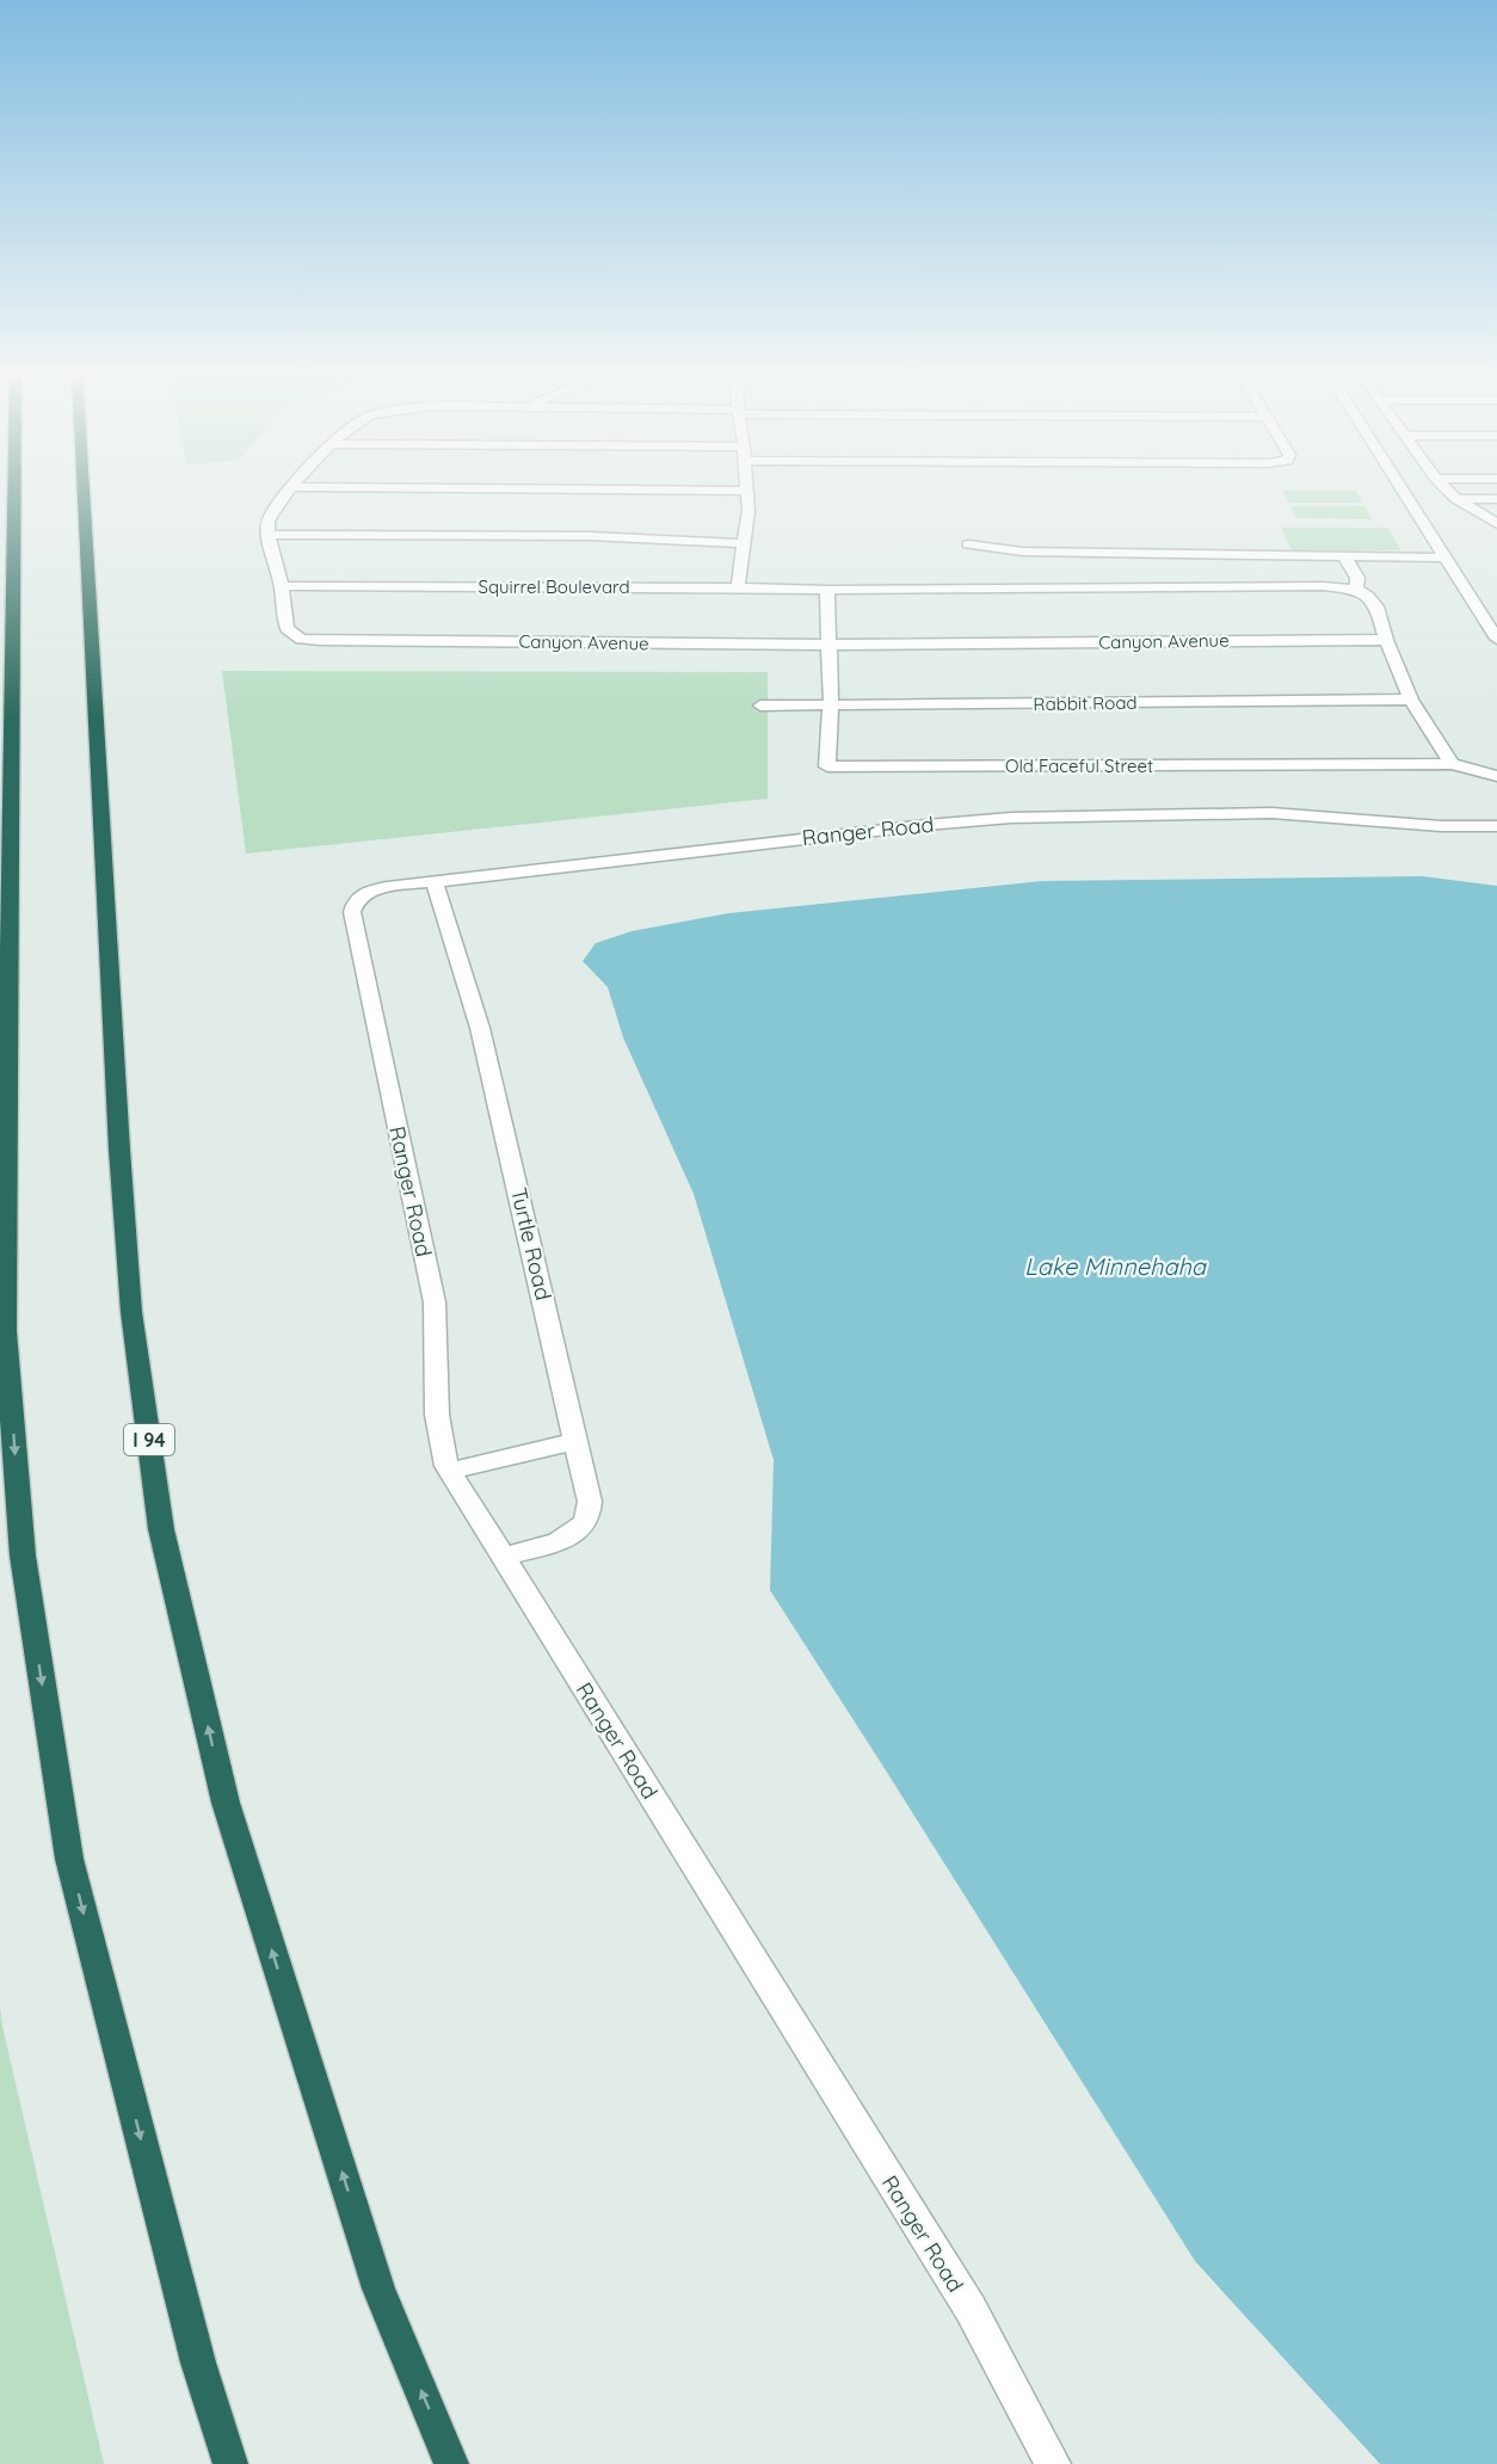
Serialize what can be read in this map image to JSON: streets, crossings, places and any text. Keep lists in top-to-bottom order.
{
  "streets": {
    "highway": ["I 94"],
    "street": [
      "Squirrel Boulevard",
      "Canyon Avenue",
      "Rabbit Road",
      "Old Faceful Street",
      "Ranger Road",
      "Turtle Road"
    ]
  },
  "crossings": [
    ["Squirrel Boulevard", "Canyon Avenue"],
    ["Squirrel Boulevard", "Old Faceful Street"],
    ["Canyon Avenue", "Old Faceful Street"],
    ["Rabbit Road", "Old Faceful Street"],
    ["Ranger Road", "Turtle Road"]
  ],
  "water": ["Lake Minnehaha"]
}
